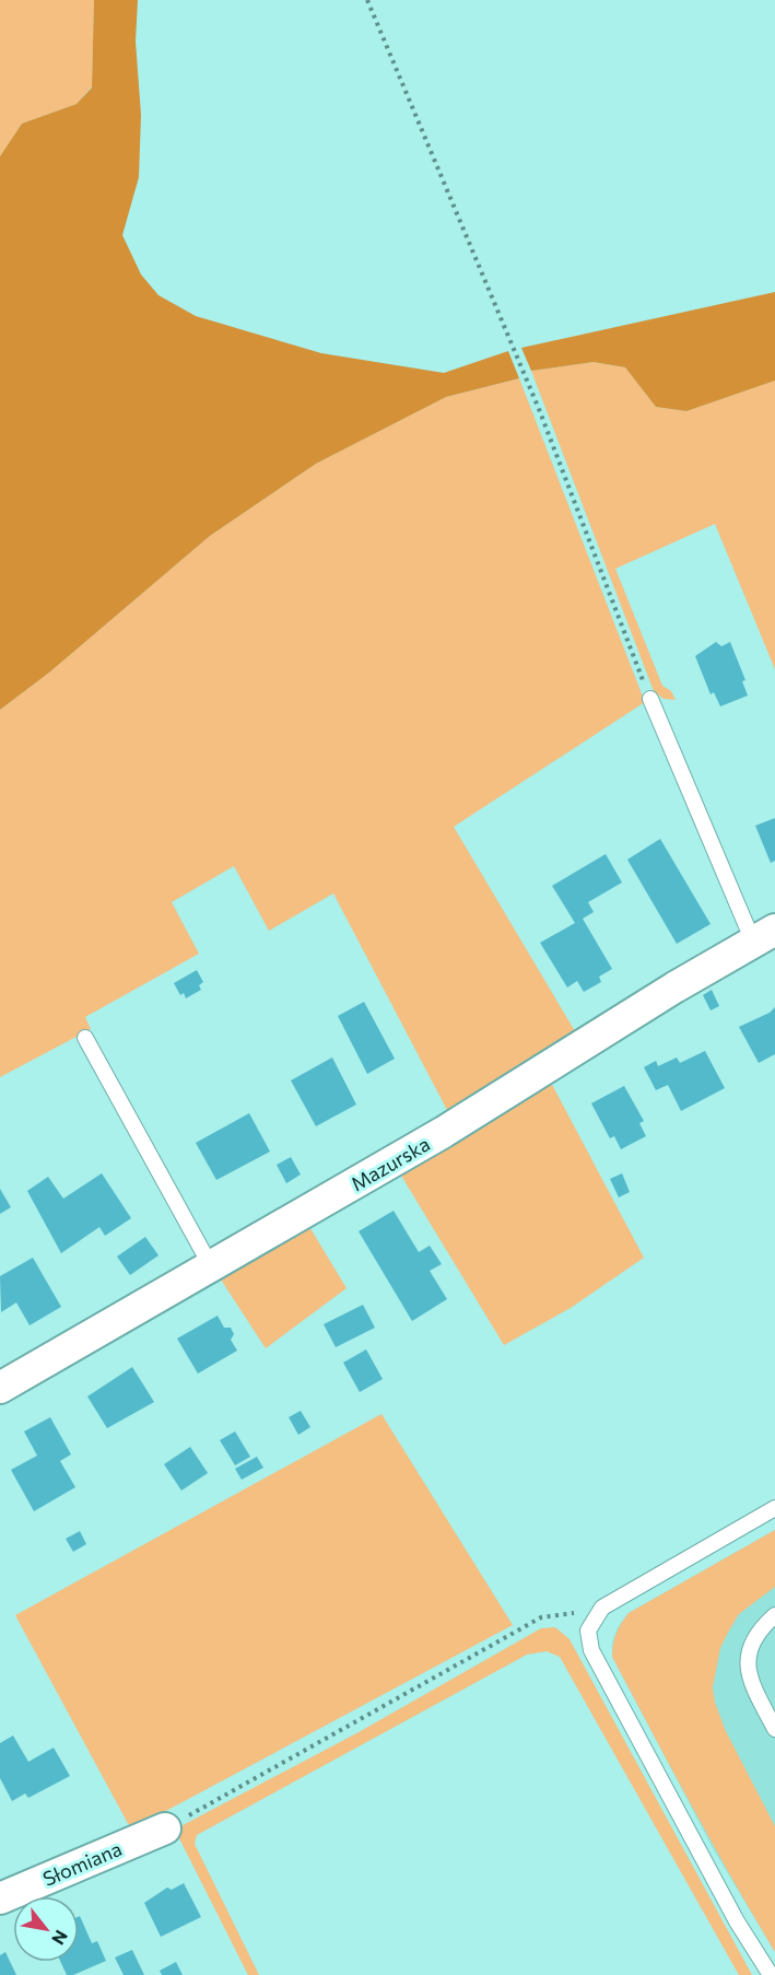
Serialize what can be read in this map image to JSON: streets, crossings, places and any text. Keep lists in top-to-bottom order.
{
  "streets": {
    "street": ["Mazurska", "Słomiana"]
  },
  "north": "bottom right"
}
